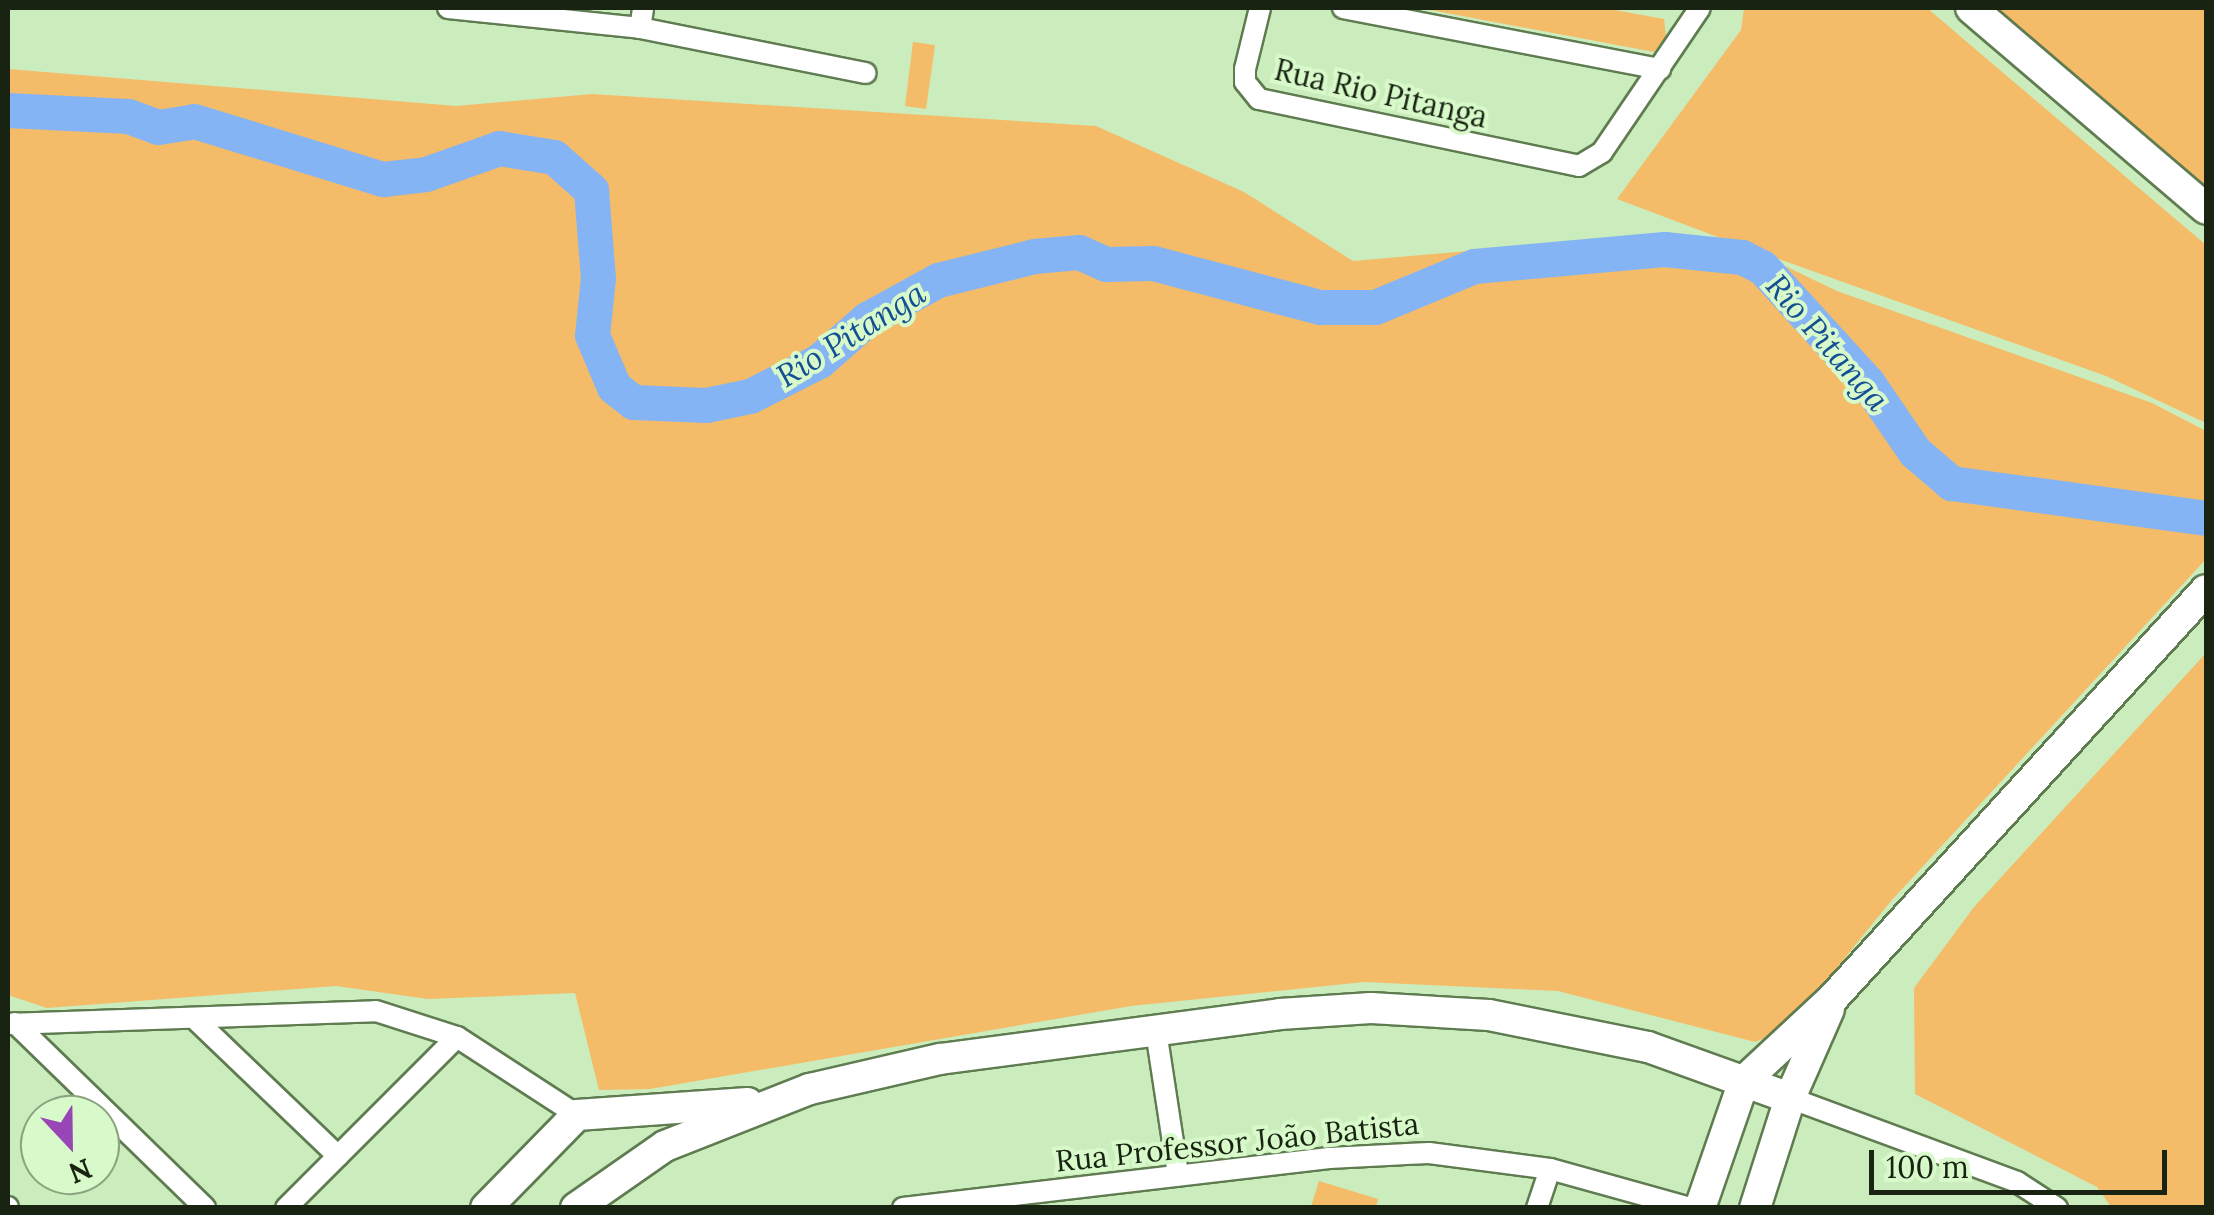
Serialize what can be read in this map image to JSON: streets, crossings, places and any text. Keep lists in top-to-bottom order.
{
  "streets": {
    "street": ["Rua Rio Pitanga", "Rua Professor João Batista"]
  },
  "water": ["Rio Pitanga"],
  "scale_bar": "100 m",
  "north": "bottom"
}
